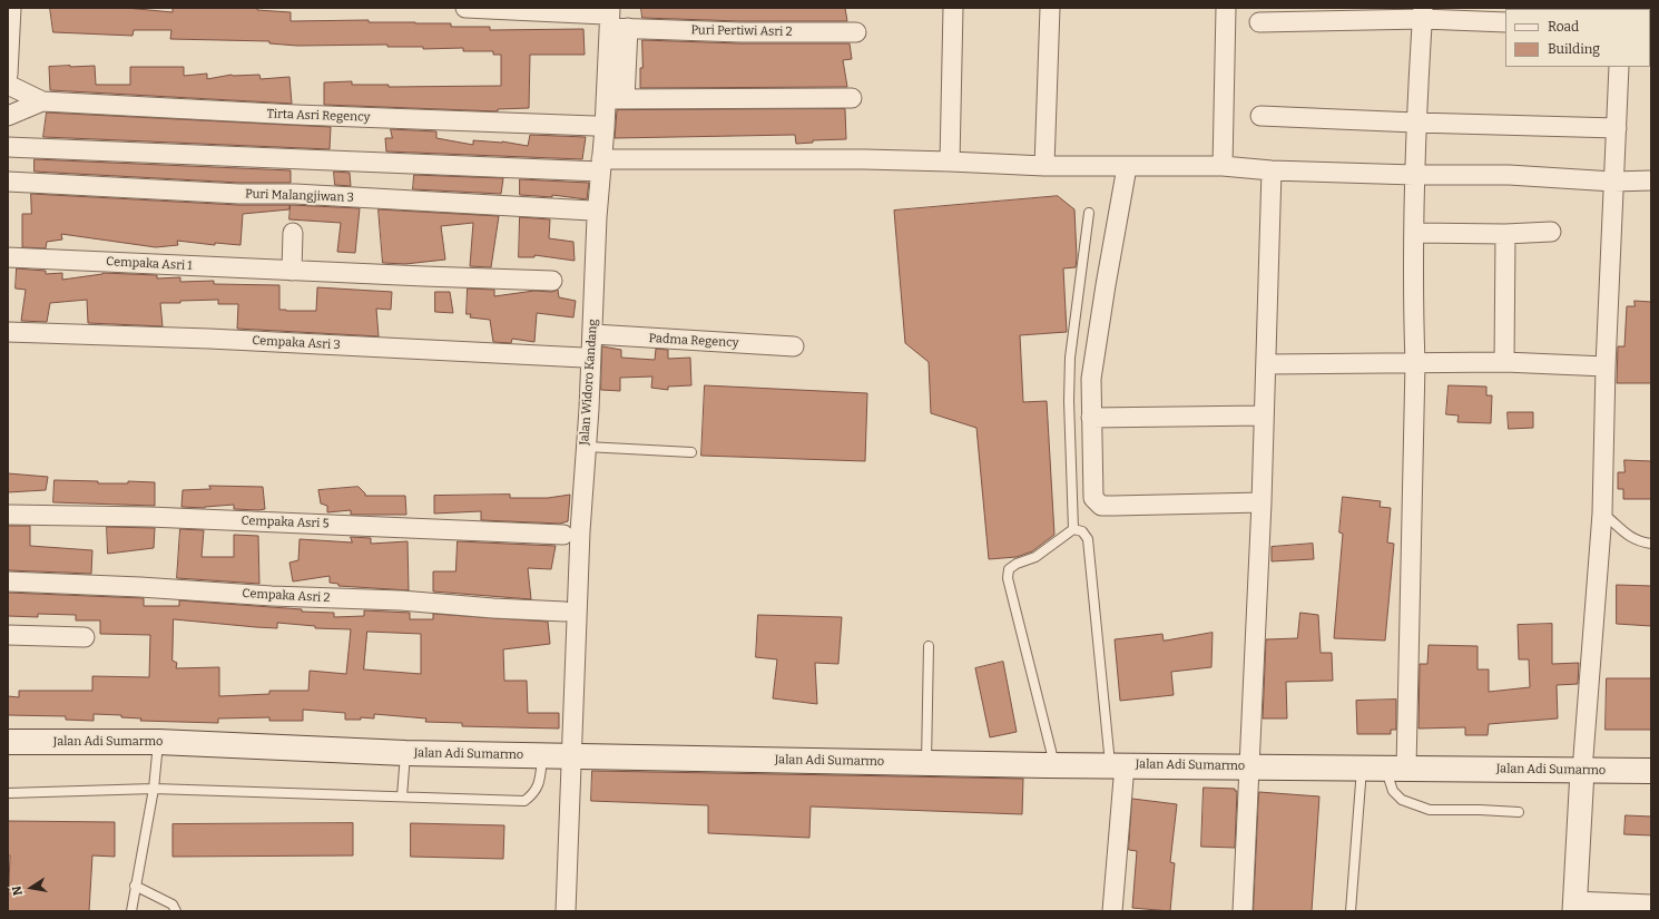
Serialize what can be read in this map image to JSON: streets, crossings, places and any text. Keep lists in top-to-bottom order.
{
  "streets": {
    "main road": ["Jalan Adi Sumarmo"],
    "street": [
      "Puri Pertiwi Asri 2",
      "Tirta Asri Regency",
      "Puri Malangjiwan 3",
      "Cempaka Asri 1",
      "Padma Regency",
      "Cempaka Asri 3",
      "Jalan Widoro Kandang",
      "Cempaka Asri 5",
      "Cempaka Asri 2"
    ]
  },
  "crossings": [
    ["Puri Pertiwi Asri 2", "Jalan Widoro Kandang"],
    ["Padma Regency", "Jalan Widoro Kandang"],
    ["Jalan Widoro Kandang", "Jalan Adi Sumarmo"]
  ],
  "legend": ["Road", "Building"],
  "north": "left"
}
